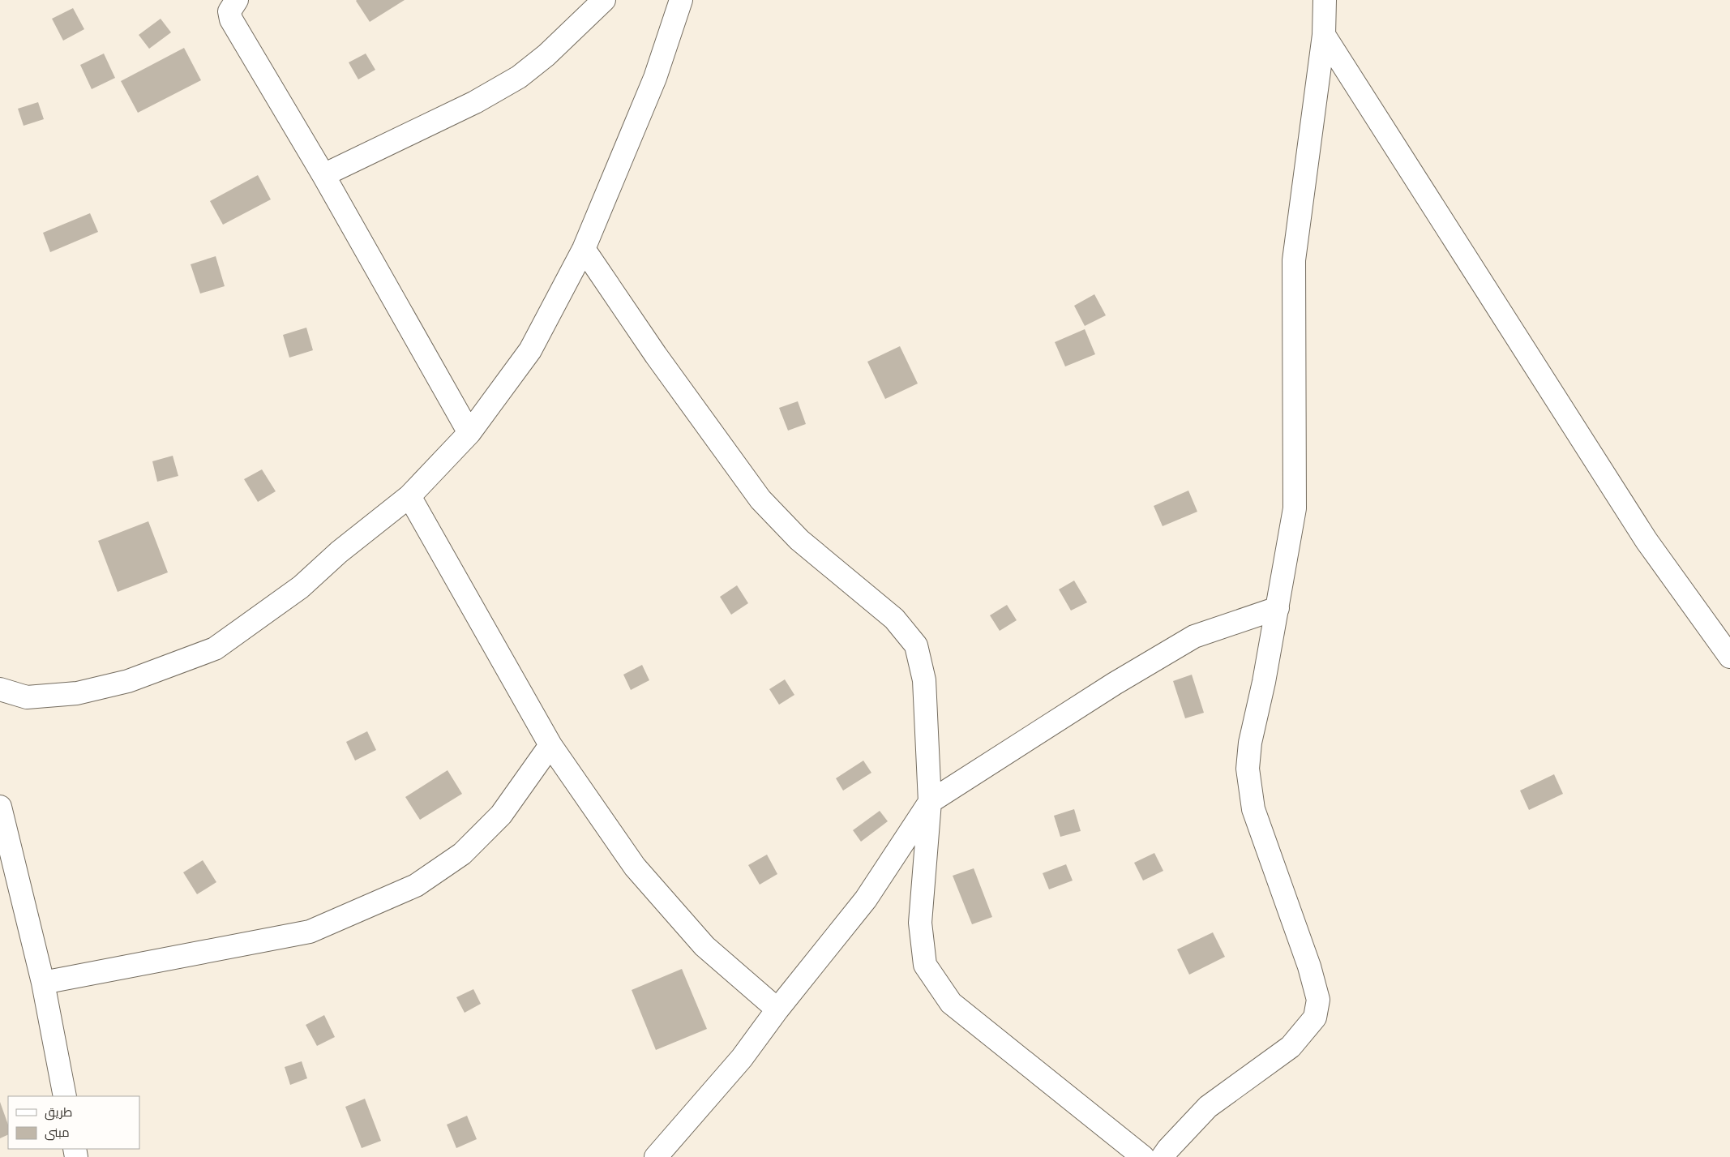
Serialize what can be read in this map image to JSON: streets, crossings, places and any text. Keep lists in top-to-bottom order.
{
  "legend": ["طريق", "مبنى"]
}
